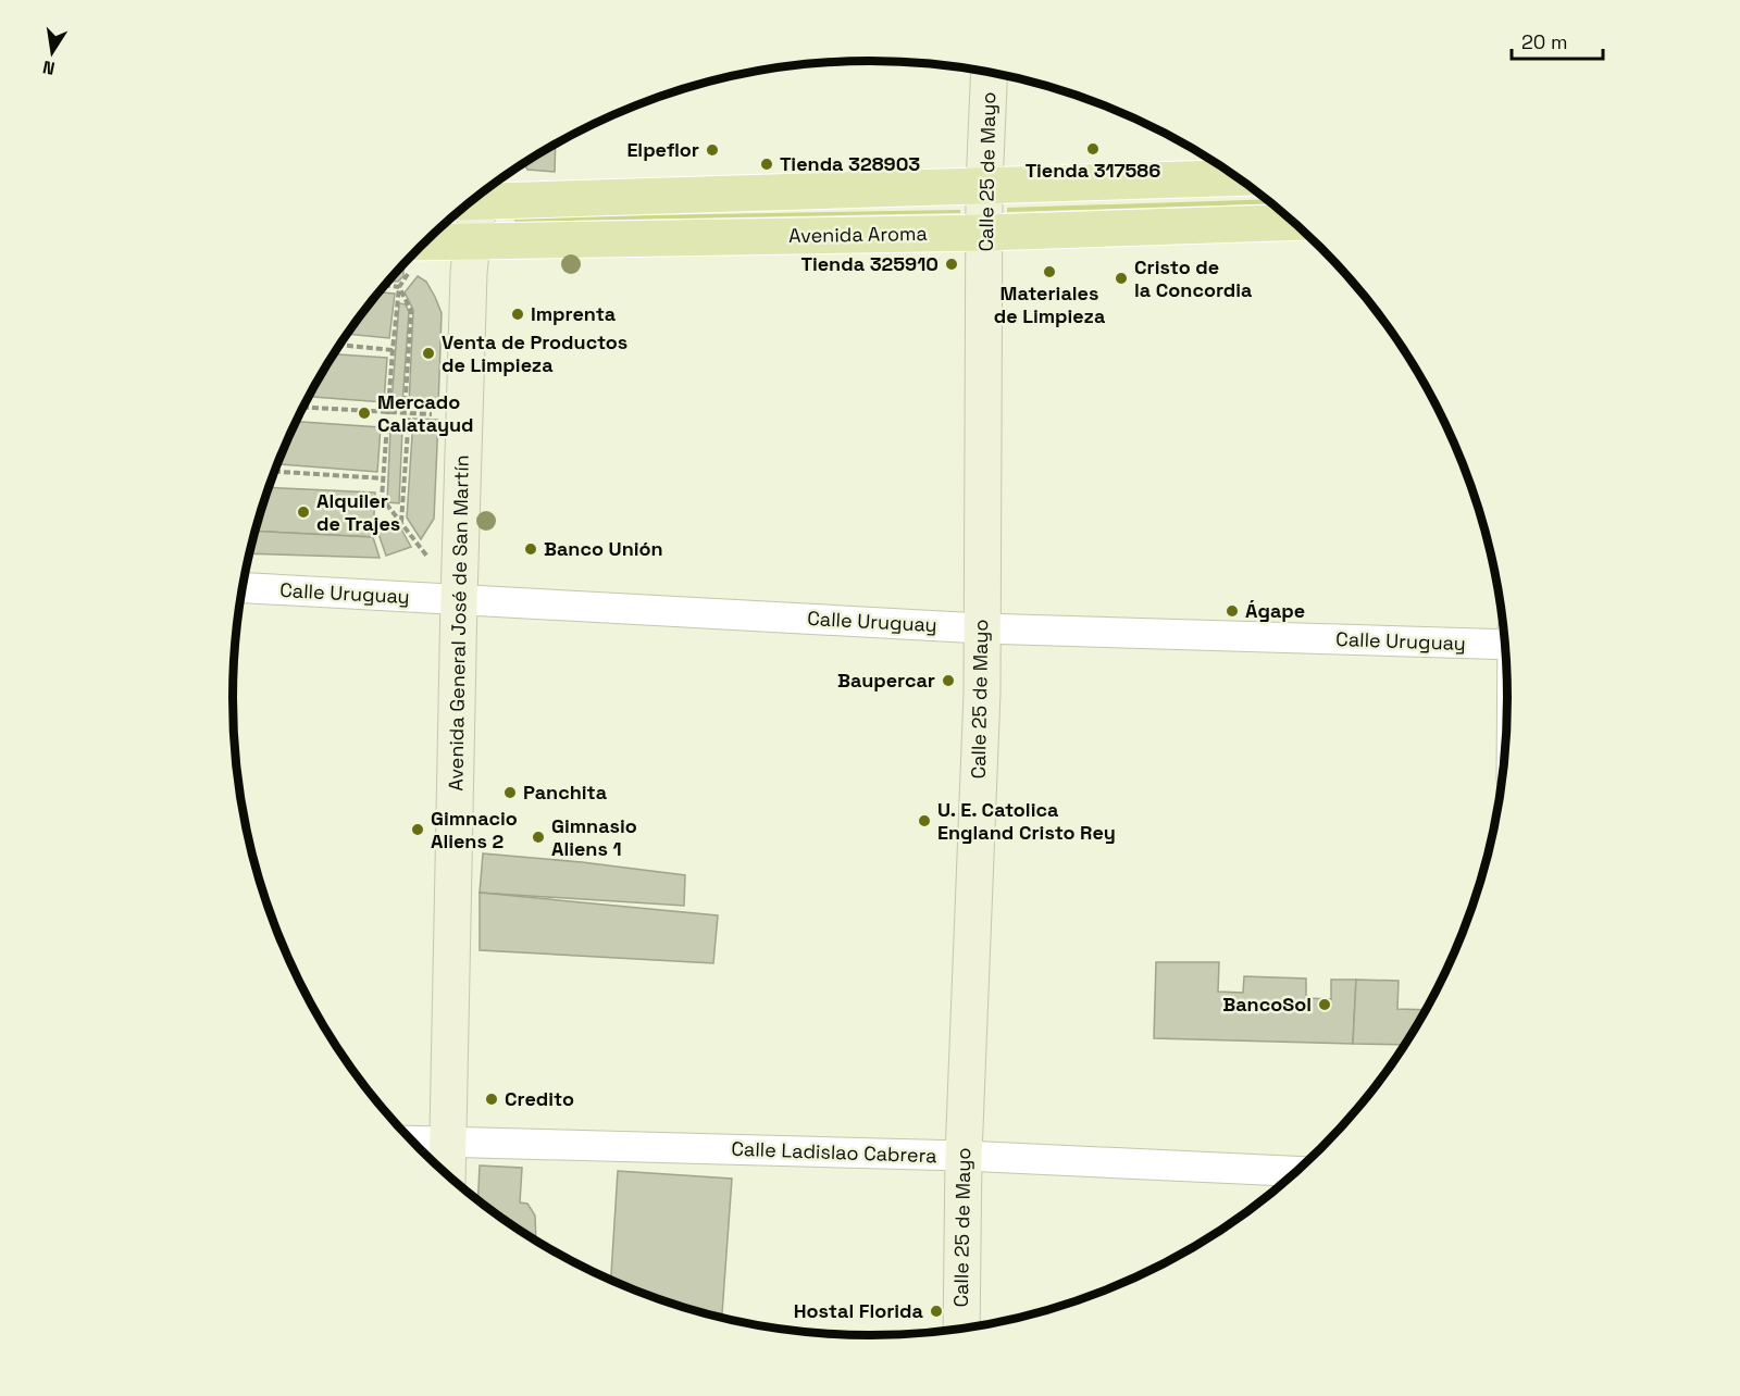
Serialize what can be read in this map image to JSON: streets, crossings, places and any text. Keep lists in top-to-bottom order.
{
  "streets": {
    "main road": ["Calle 25 de Mayo", "Avenida Aroma", "Avenida General José de San Martín"],
    "street": ["Calle Uruguay", "Calle Ladislao Cabrera"]
  },
  "crossings": [
    ["Calle 25 de Mayo", "Avenida Aroma"],
    ["Calle 25 de Mayo", "Calle Uruguay"],
    ["Calle 25 de Mayo", "Calle Ladislao Cabrera"],
    ["Avenida Aroma", "Avenida General José de San Martín"],
    ["Calle Uruguay", "Avenida General José de San Martín"],
    ["Avenida General José de San Martín", "Calle Ladislao Cabrera"]
  ],
  "places": [
    "Tienda 317586",
    "Elpeflor",
    "Tienda 328903",
    "Tienda 325910",
    "Materiales de Limpieza",
    "Cristo de la Concordia",
    "Imprenta",
    "Venta de Productos de Limpieza",
    "Mercado Calatayud",
    "Alquiler de Trajes",
    "Banco Unión",
    "Ágape",
    "Baupercar",
    "Panchita",
    "U. E. Catolica England Cristo Rey",
    "Gimnacio Aliens 2",
    "Gimnasio Aliens 1",
    "BancoSol",
    "Credito",
    "Hostal Florida"
  ],
  "scale_bar": "20 m",
  "north": "bottom"
}
